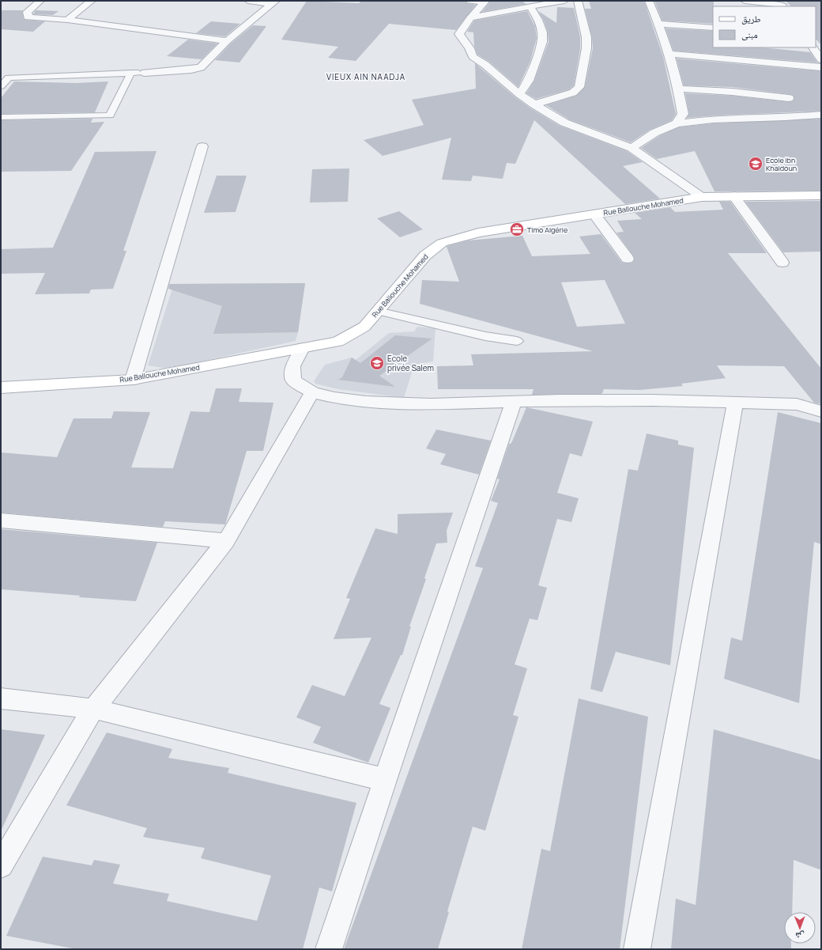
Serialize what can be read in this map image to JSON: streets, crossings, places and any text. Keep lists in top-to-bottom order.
{
  "streets": {
    "street": ["Rue Ballouche Mohamed"]
  },
  "districts": ["VIEUX AIN NAADJA"],
  "places": {
    "school or university": ["Ecole Ibn Khaldoun", "Ecole privée Salem"],
    "office": ["Timo Algérie"]
  },
  "legend": ["طريق", "مبنى"],
  "north": "bottom"
}
